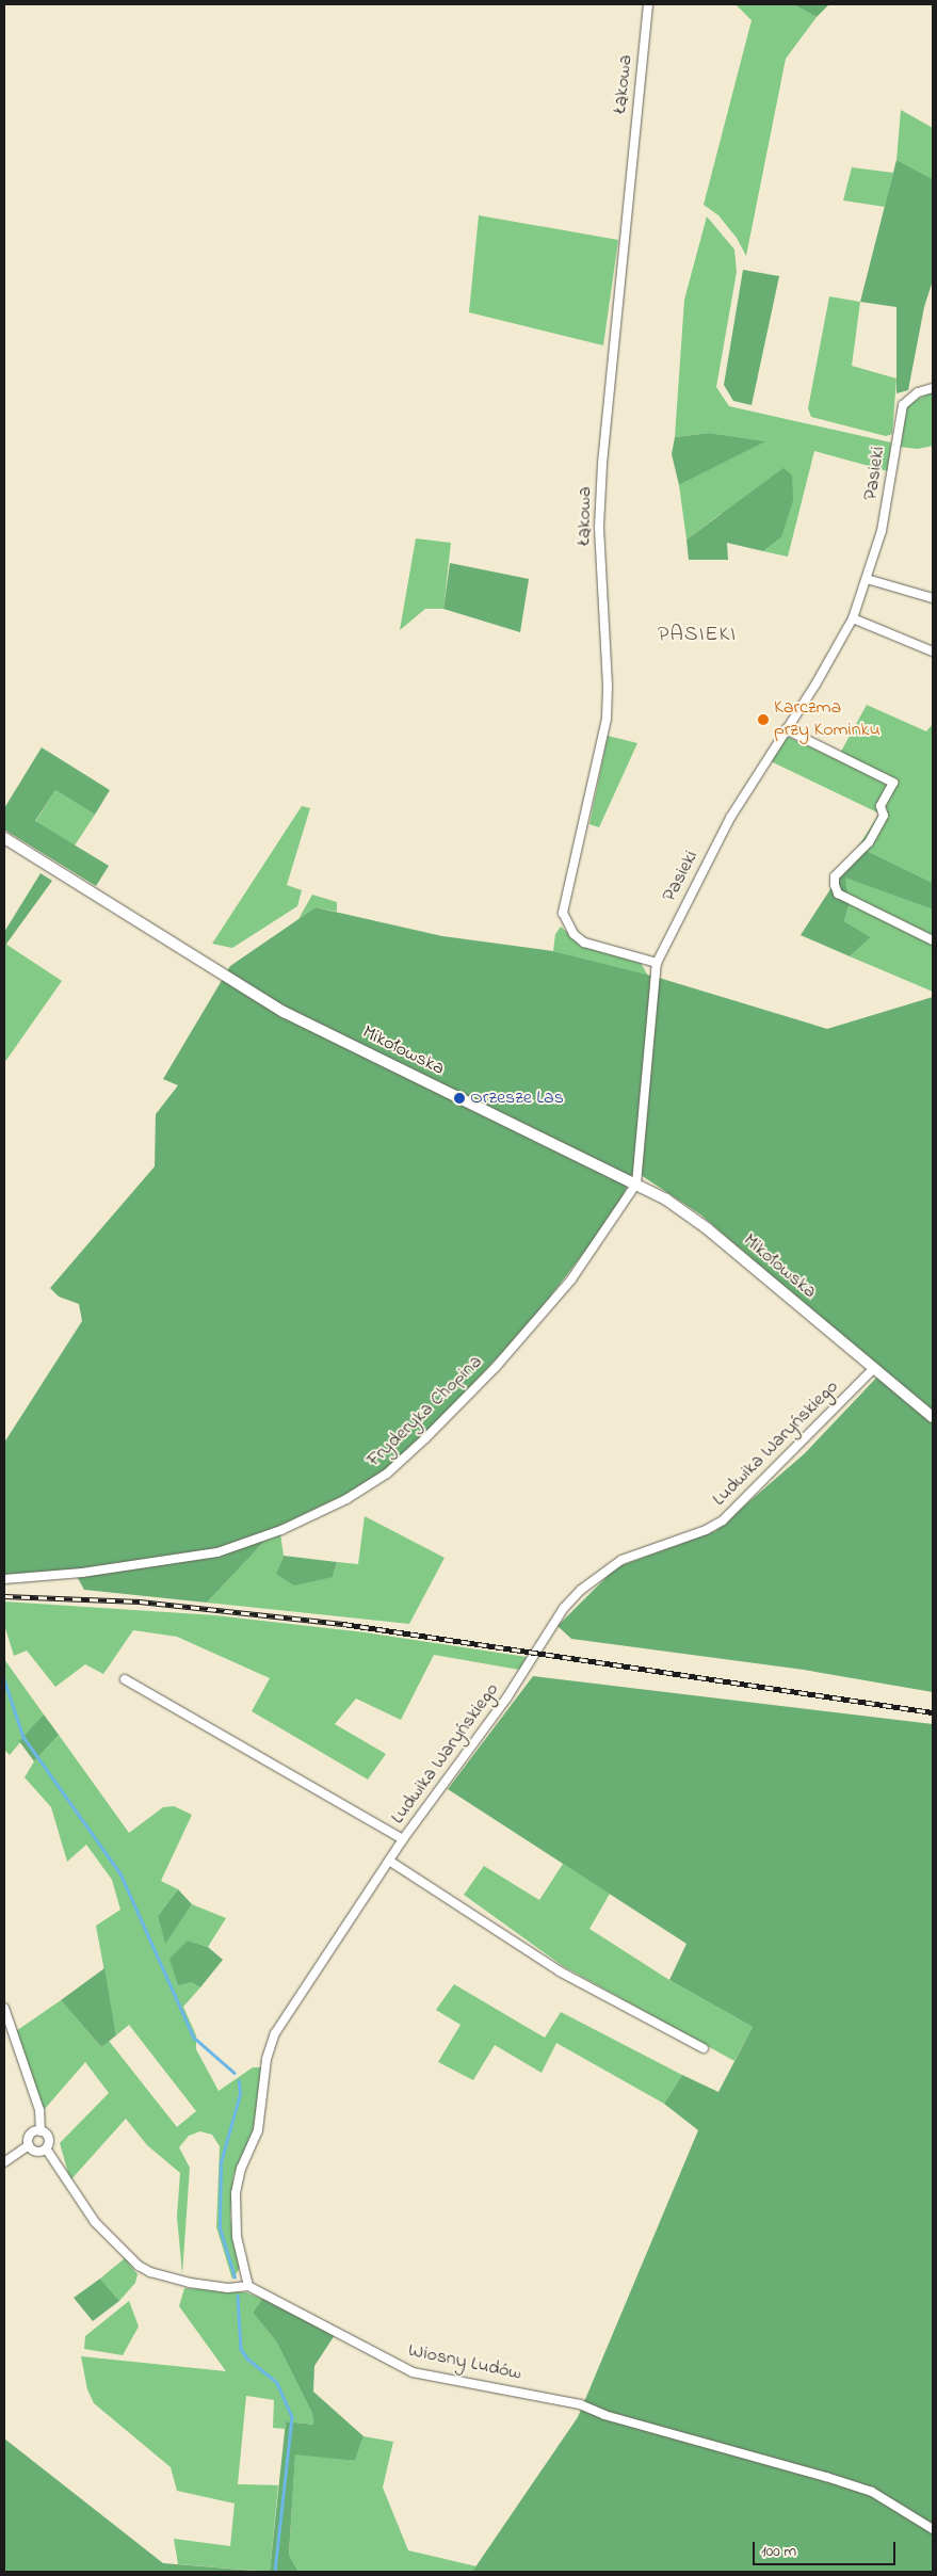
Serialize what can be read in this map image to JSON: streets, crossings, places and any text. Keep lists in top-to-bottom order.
{
  "streets": {
    "main road": ["Mikołowska"],
    "street": [
      "Łąkowa",
      "Pasieki",
      "Fryderyka Chopina",
      "Ludwika Waryńskiego",
      "Wiosny Ludów"
    ]
  },
  "crossings": [
    ["Łąkowa", "Pasieki"],
    ["Pasieki", "Mikołowska"],
    ["Pasieki", "Fryderyka Chopina"],
    ["Mikołowska", "Fryderyka Chopina"],
    ["Mikołowska", "Ludwika Waryńskiego"],
    ["Ludwika Waryńskiego", "Wiosny Ludów"]
  ],
  "districts": ["PASIEKI"],
  "places": ["Karczma przy Kominku", "Orzesze Las"],
  "scale_bar": "100 m"
}
